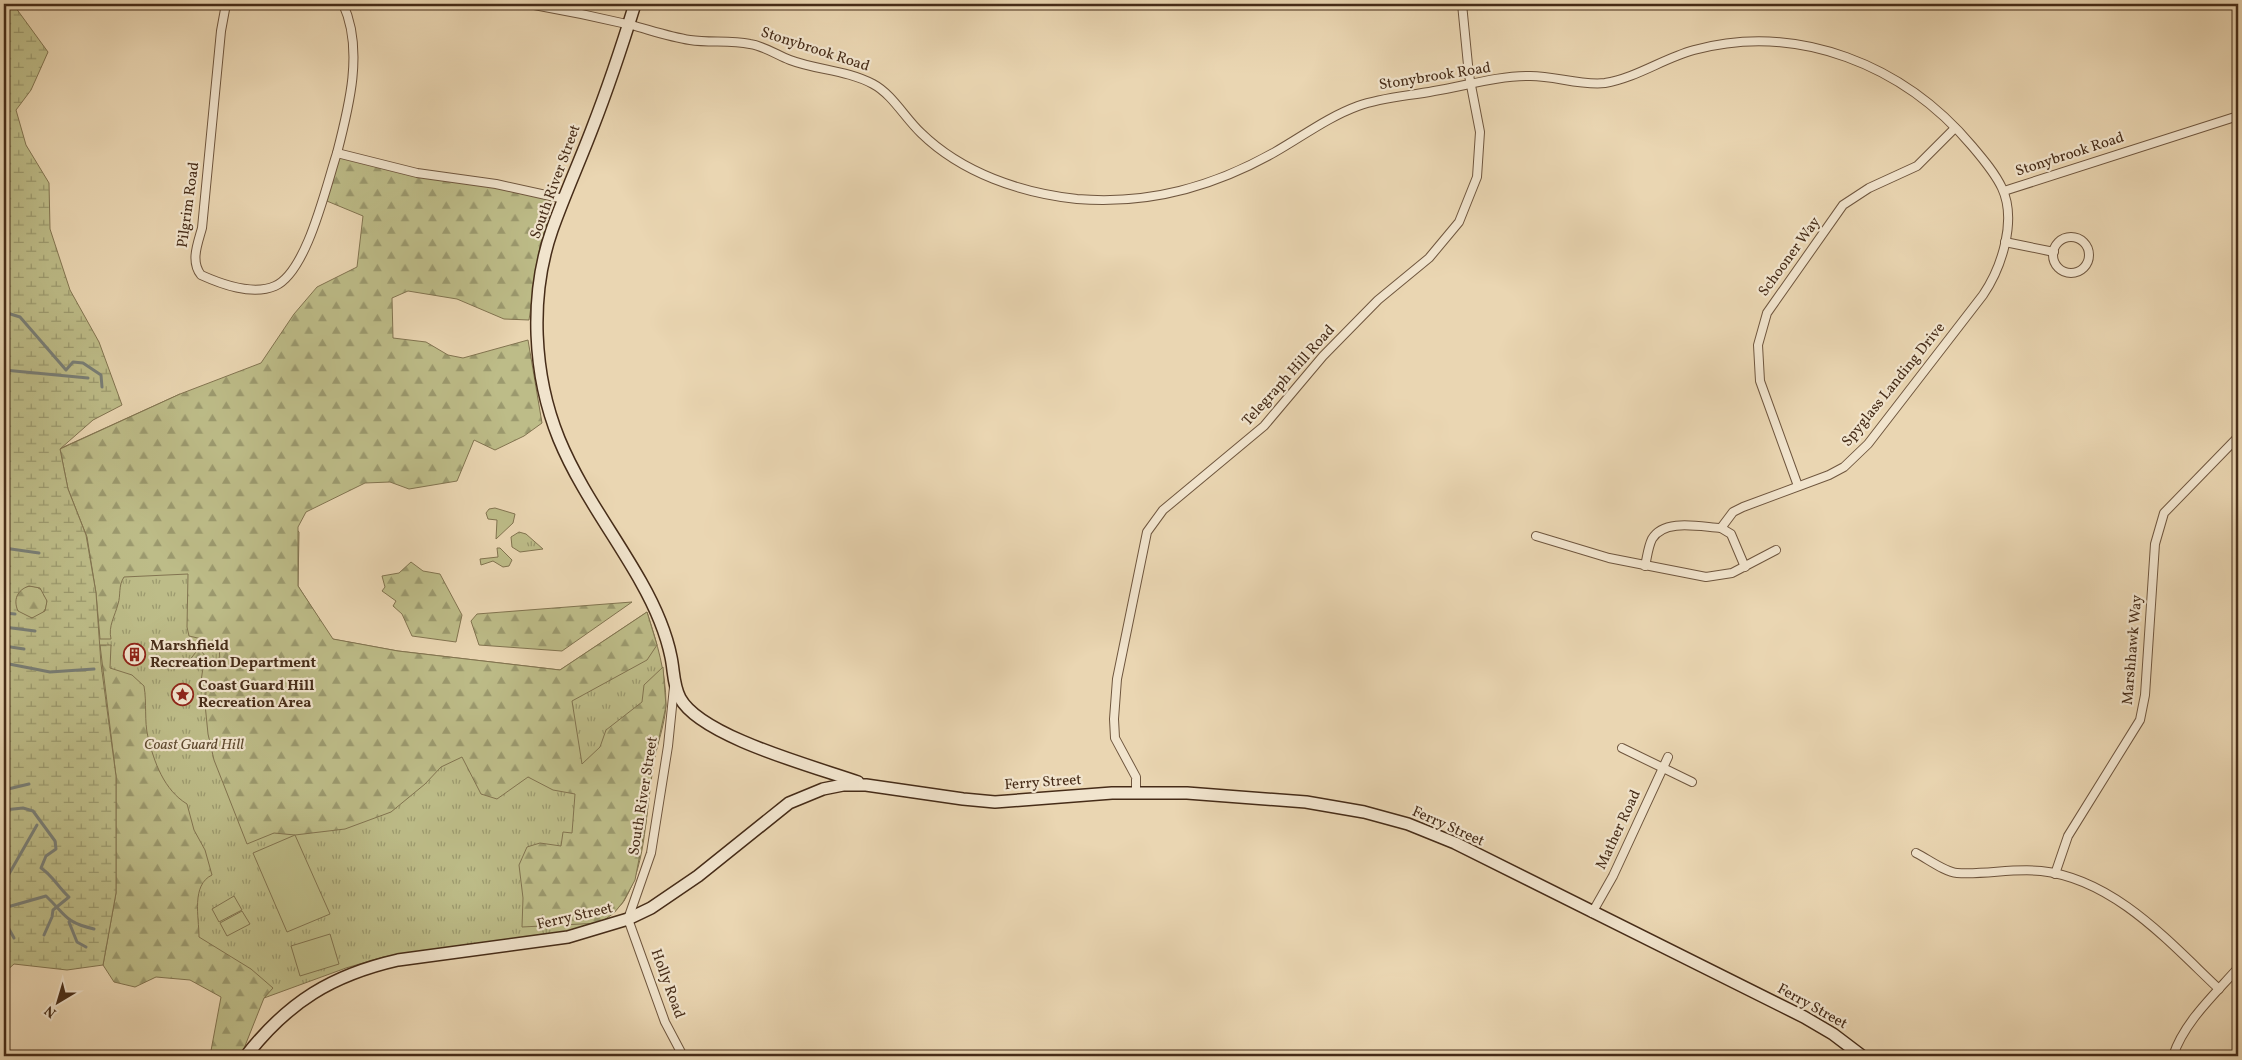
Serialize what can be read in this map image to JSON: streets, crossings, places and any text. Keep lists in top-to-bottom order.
{
  "streets": {
    "street": [
      "Stonybrook Road",
      "South River Street",
      "Pilgrim Road",
      "Schooner Way",
      "Telegraph Hill Road",
      "Spyglass Landing Drive",
      "Marshhawk Way",
      "Ferry Street",
      "Mather Road",
      "Holly Road"
    ]
  },
  "crossings": [
    ["Stonybrook Road", "South River Street"],
    ["Stonybrook Road", "Schooner Way"],
    ["Stonybrook Road", "Telegraph Hill Road"],
    ["Stonybrook Road", "Spyglass Landing Drive"],
    ["South River Street", "Ferry Street"],
    ["South River Street", "Holly Road"],
    ["Schooner Way", "Spyglass Landing Drive"],
    ["Telegraph Hill Road", "Ferry Street"],
    ["Ferry Street", "Mather Road"],
    ["Ferry Street", "Holly Road"]
  ],
  "parks": ["Coast Guard Hill"],
  "places": {
    "building": ["Marshfield Recreation Department"],
    "place": ["Coast Guard Hill Recreation Area"]
  },
  "north": "bottom left"
}
